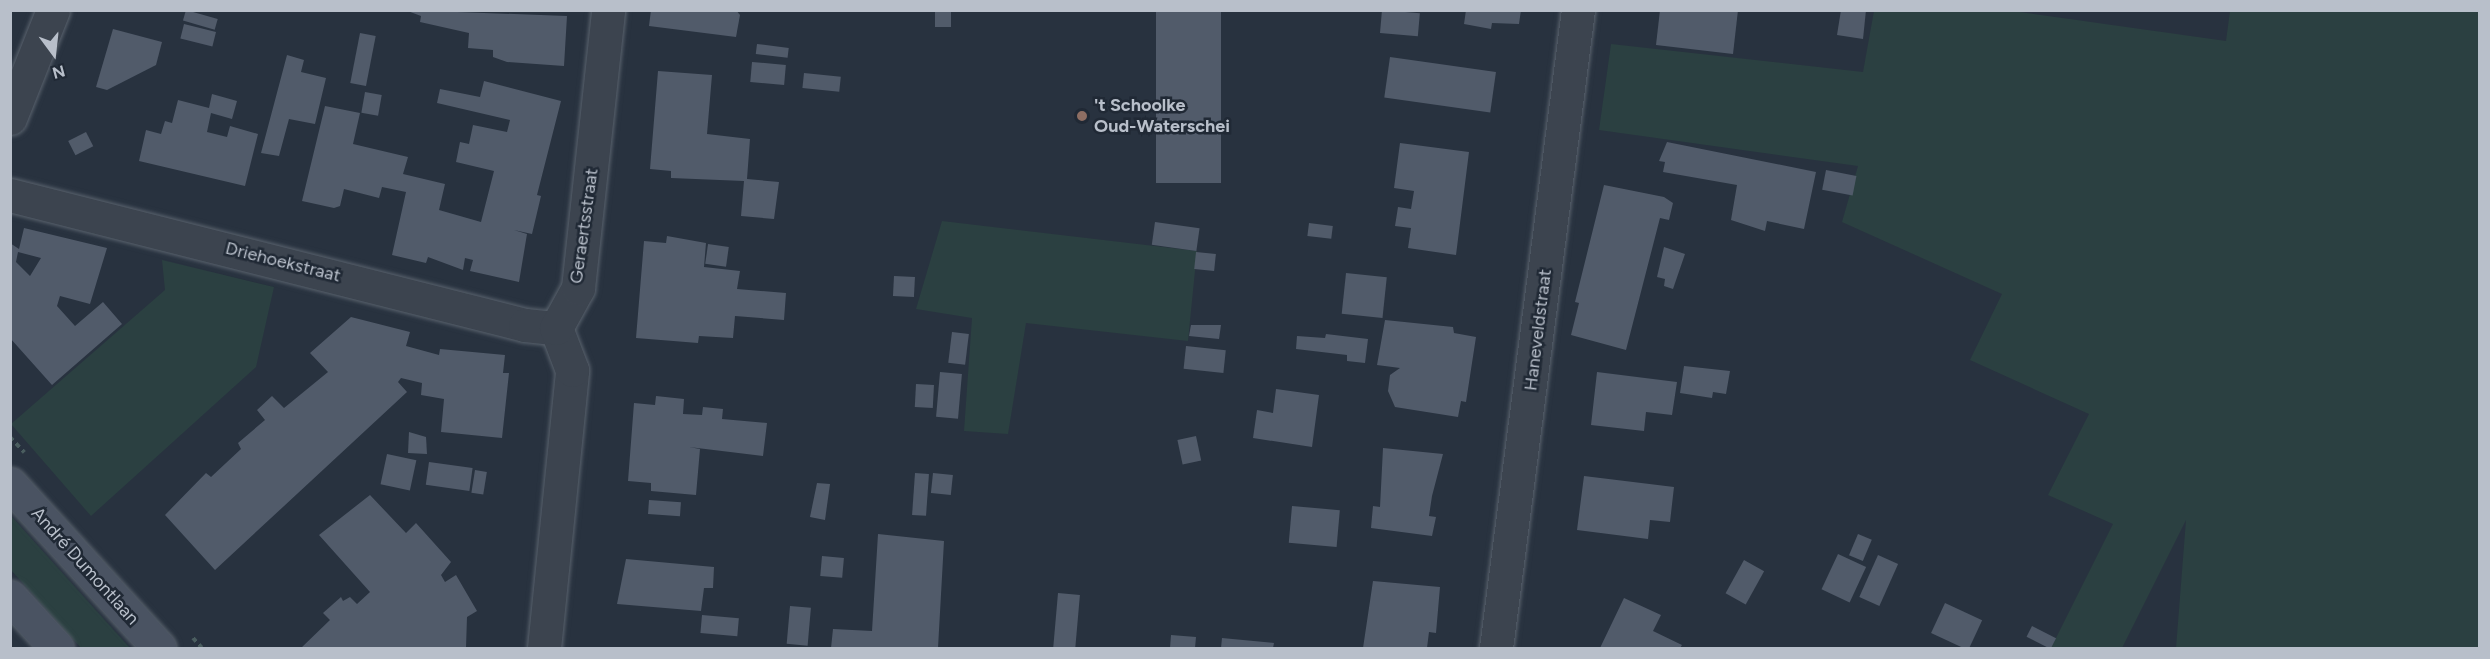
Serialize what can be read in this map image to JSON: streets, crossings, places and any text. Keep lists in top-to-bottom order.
{
  "streets": {
    "main road": ["André Dumontlaan"],
    "street": ["Geraertsstraat", "Driehoekstraat", "Haneveldstraat"]
  },
  "crossings": [
    ["Geraertsstraat", "Driehoekstraat"]
  ],
  "places": ["'t Schoolke Oud-Waterschei"],
  "north": "bottom"
}
